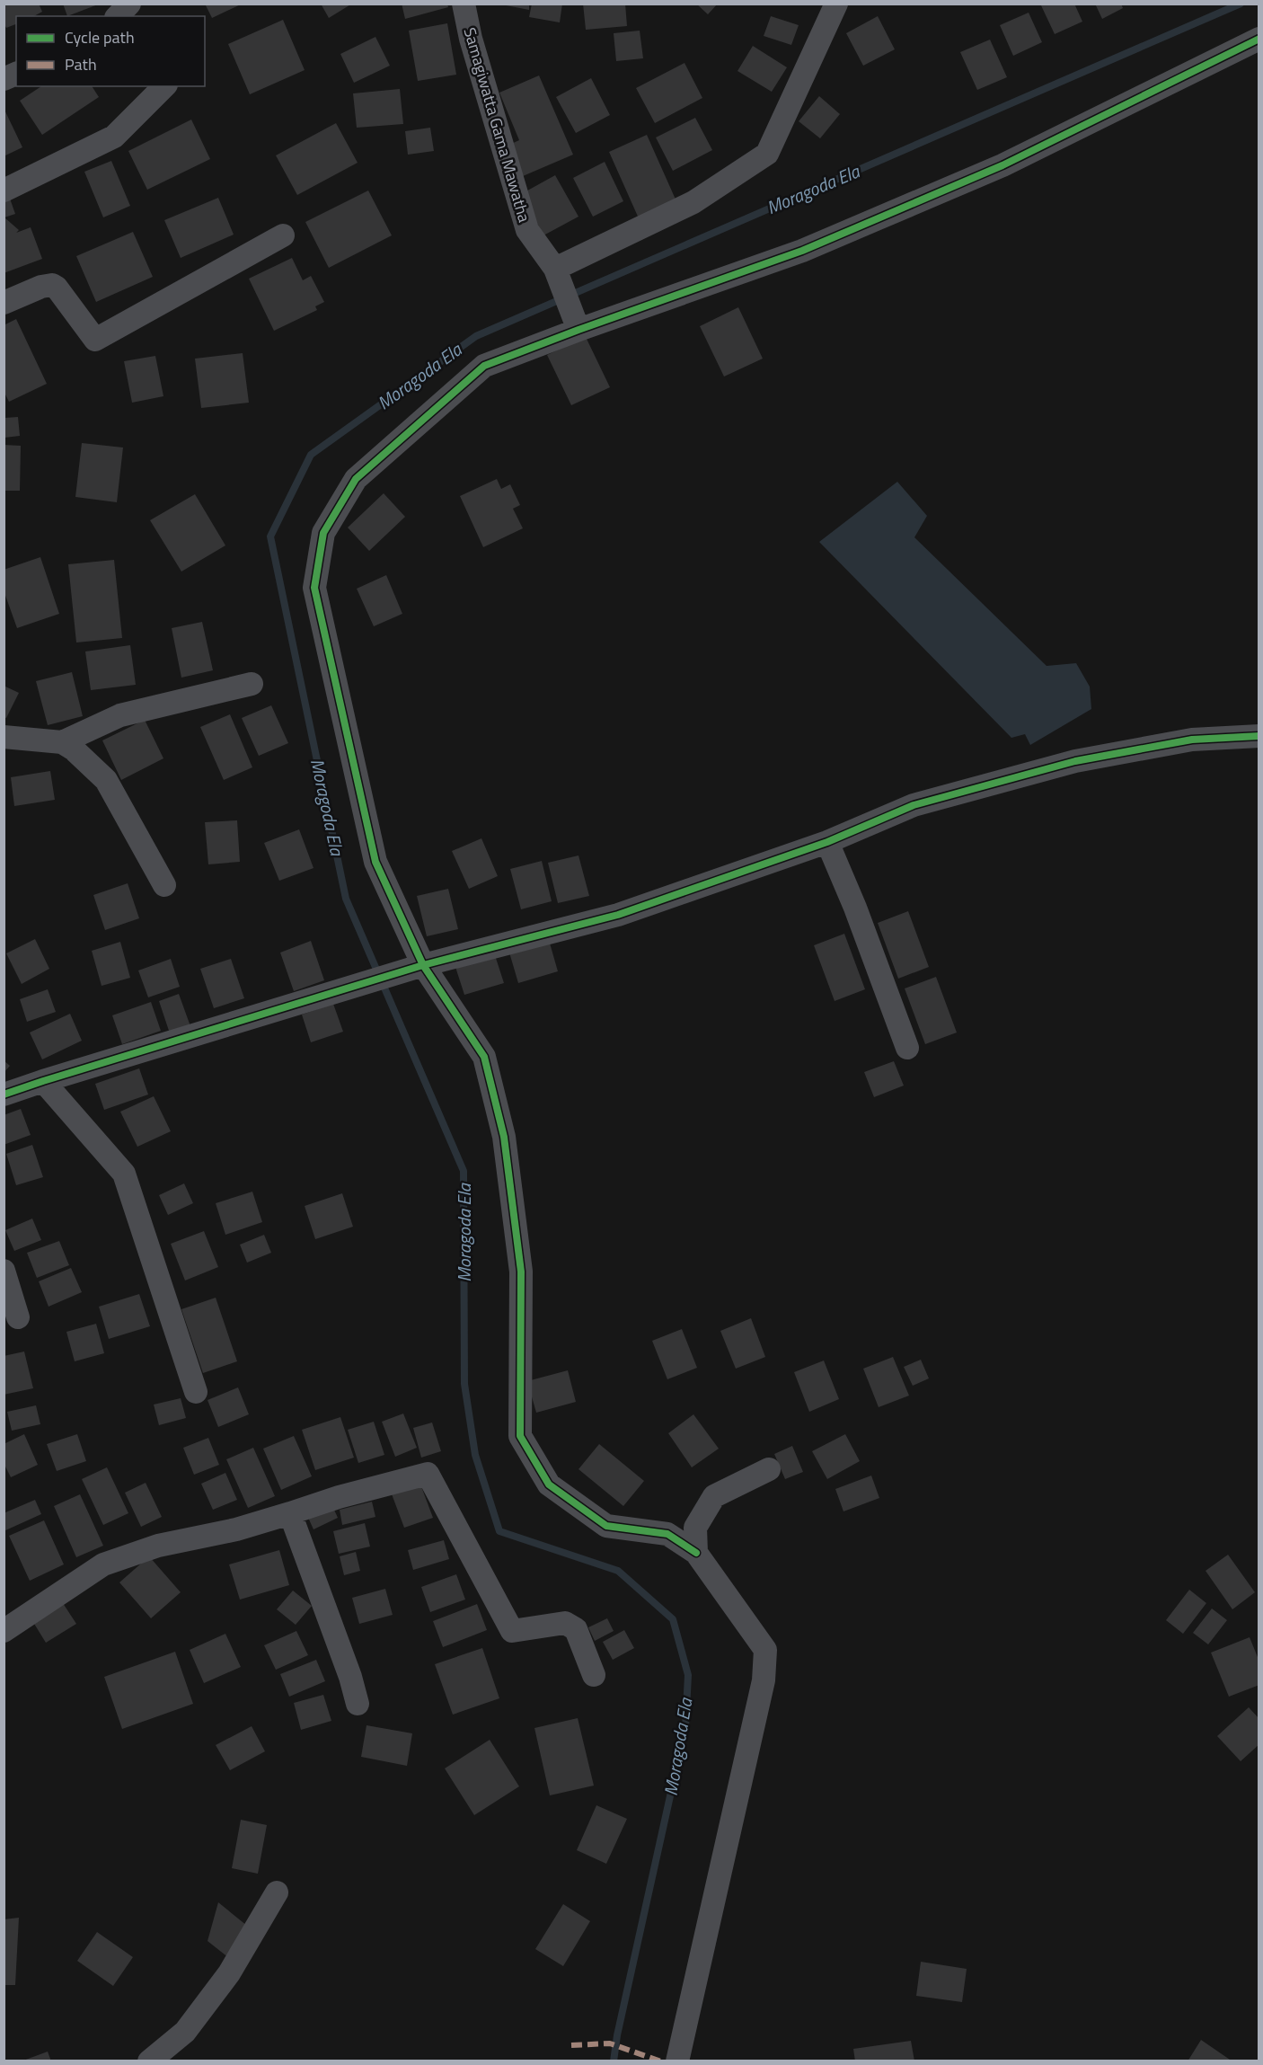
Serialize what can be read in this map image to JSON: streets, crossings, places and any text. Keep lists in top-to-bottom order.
{
  "streets": {
    "street": ["Samagiwatta Gama Mawatha"]
  },
  "water": ["Moragoda Ela"],
  "legend": ["Cycle path", "Path"]
}
